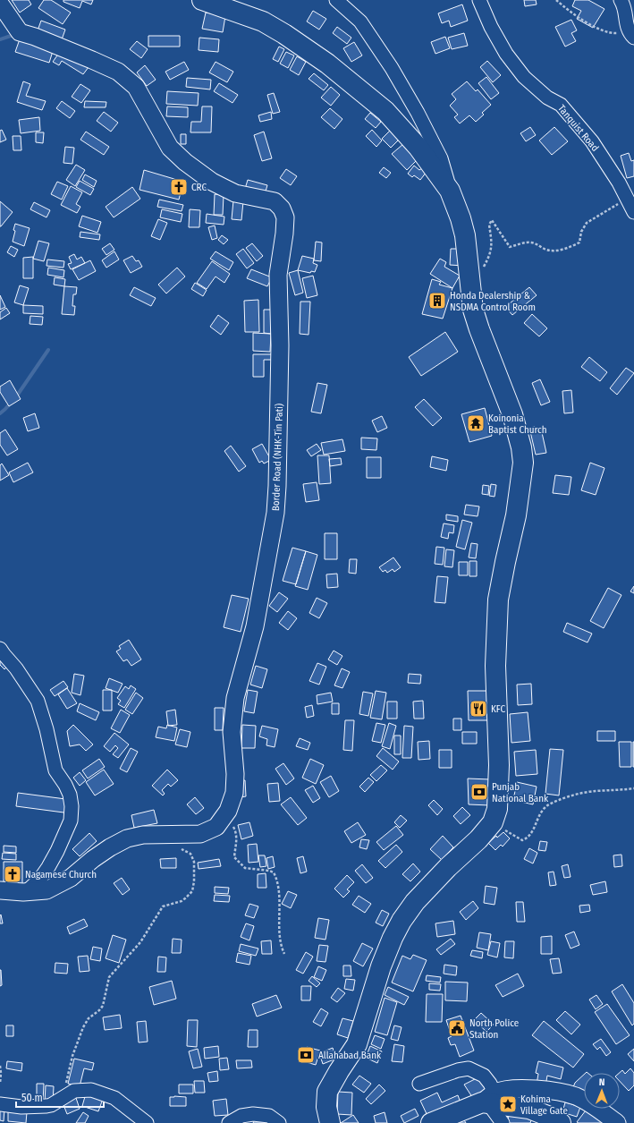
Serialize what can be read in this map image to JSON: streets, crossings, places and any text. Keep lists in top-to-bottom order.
{
  "streets": {
    "main road": ["Border Road (NHK-Tin Pati)"],
    "street": ["Tanquist Road"]
  },
  "places": {
    "church": ["CRC", "Nagamese Church"],
    "building": ["Honda Dealership & NSDMA Control Room"],
    "temple": ["Koinonia Baptist Church"],
    "restaurant": ["KFC"],
    "bank": ["Punjab National Bank", "Allahabad Bank"],
    "public building": ["North Police Station"],
    "place": ["Kohima Village Gate"]
  },
  "scale_bar": "50 m",
  "north": "top"
}
